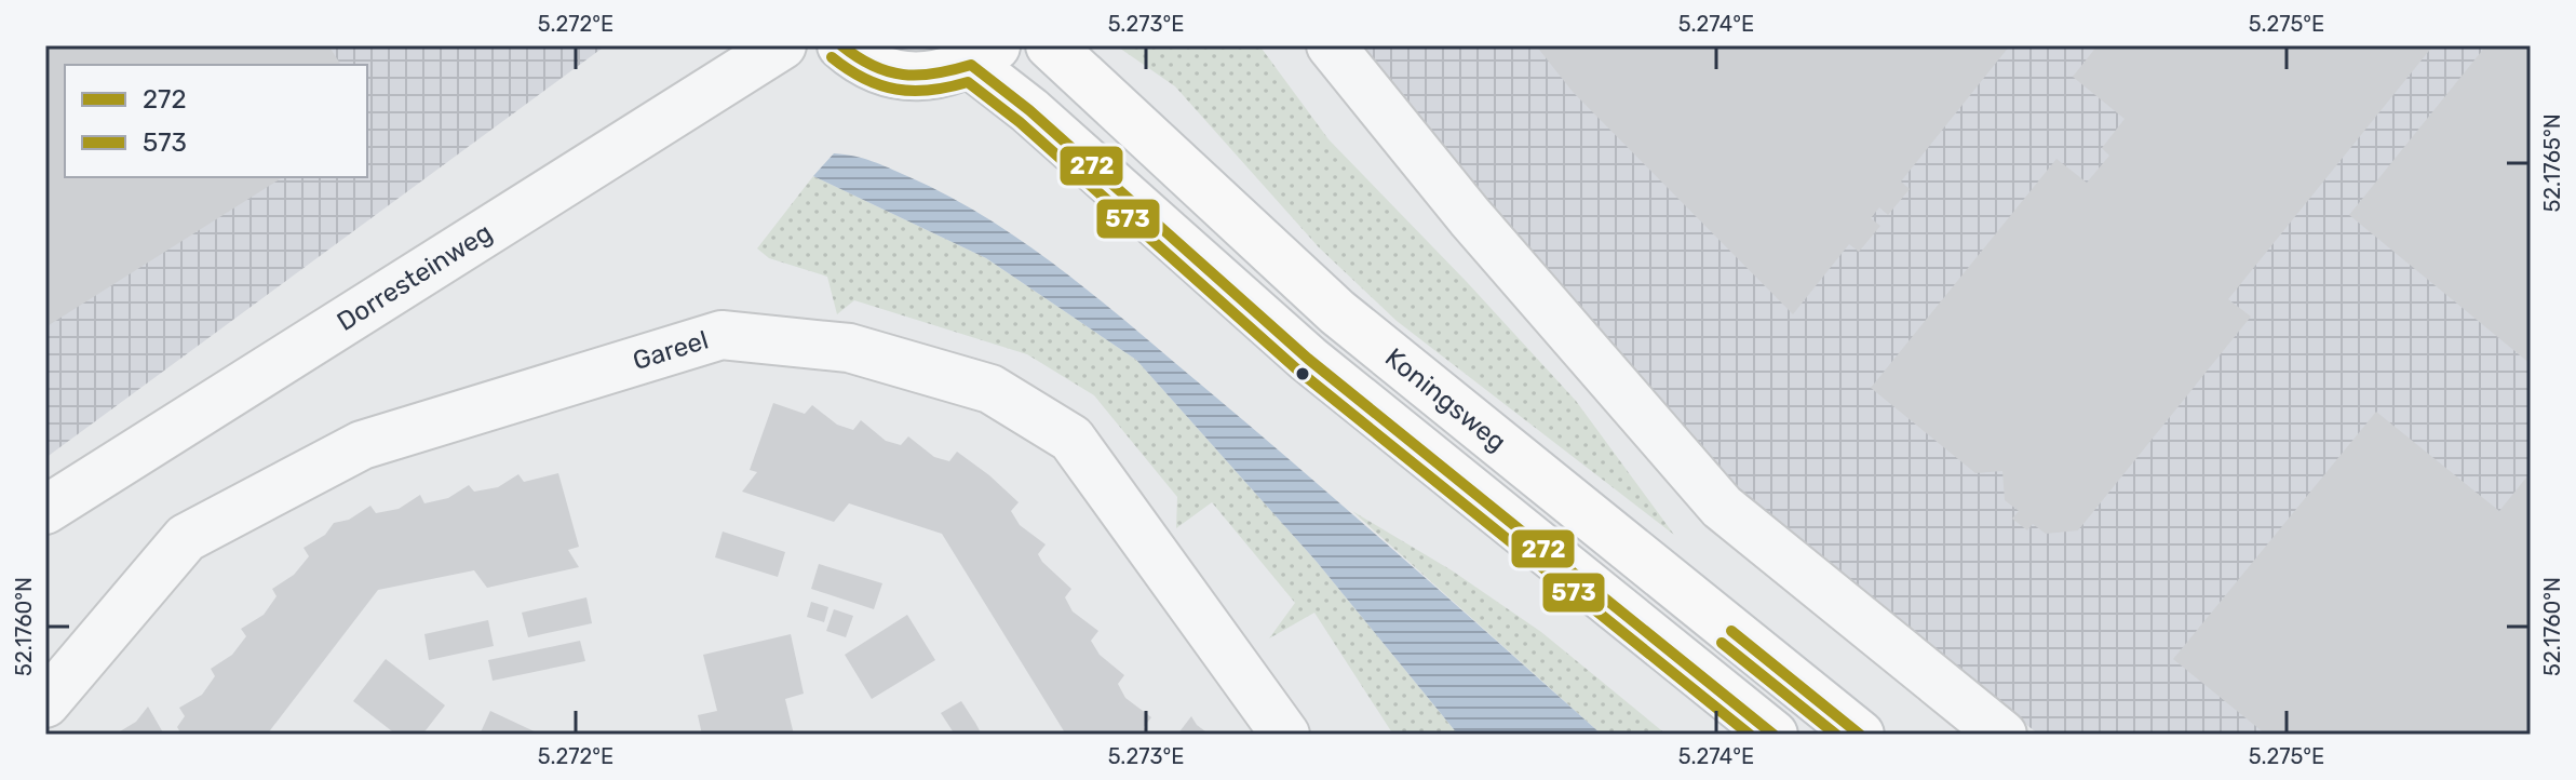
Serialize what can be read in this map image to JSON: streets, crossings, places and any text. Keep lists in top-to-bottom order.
{
  "streets": {
    "main road": ["Koningsweg"],
    "street": ["Dorresteinweg", "Gareel"]
  },
  "lines": ["transit line 272", "transit line 573"],
  "legend": ["272", "573"],
  "coordinates": [
    "5.272°E",
    "5.273°E",
    "5.274°E",
    "5.275°E",
    "52.1765°N",
    "52.1760°N"
  ]
}
